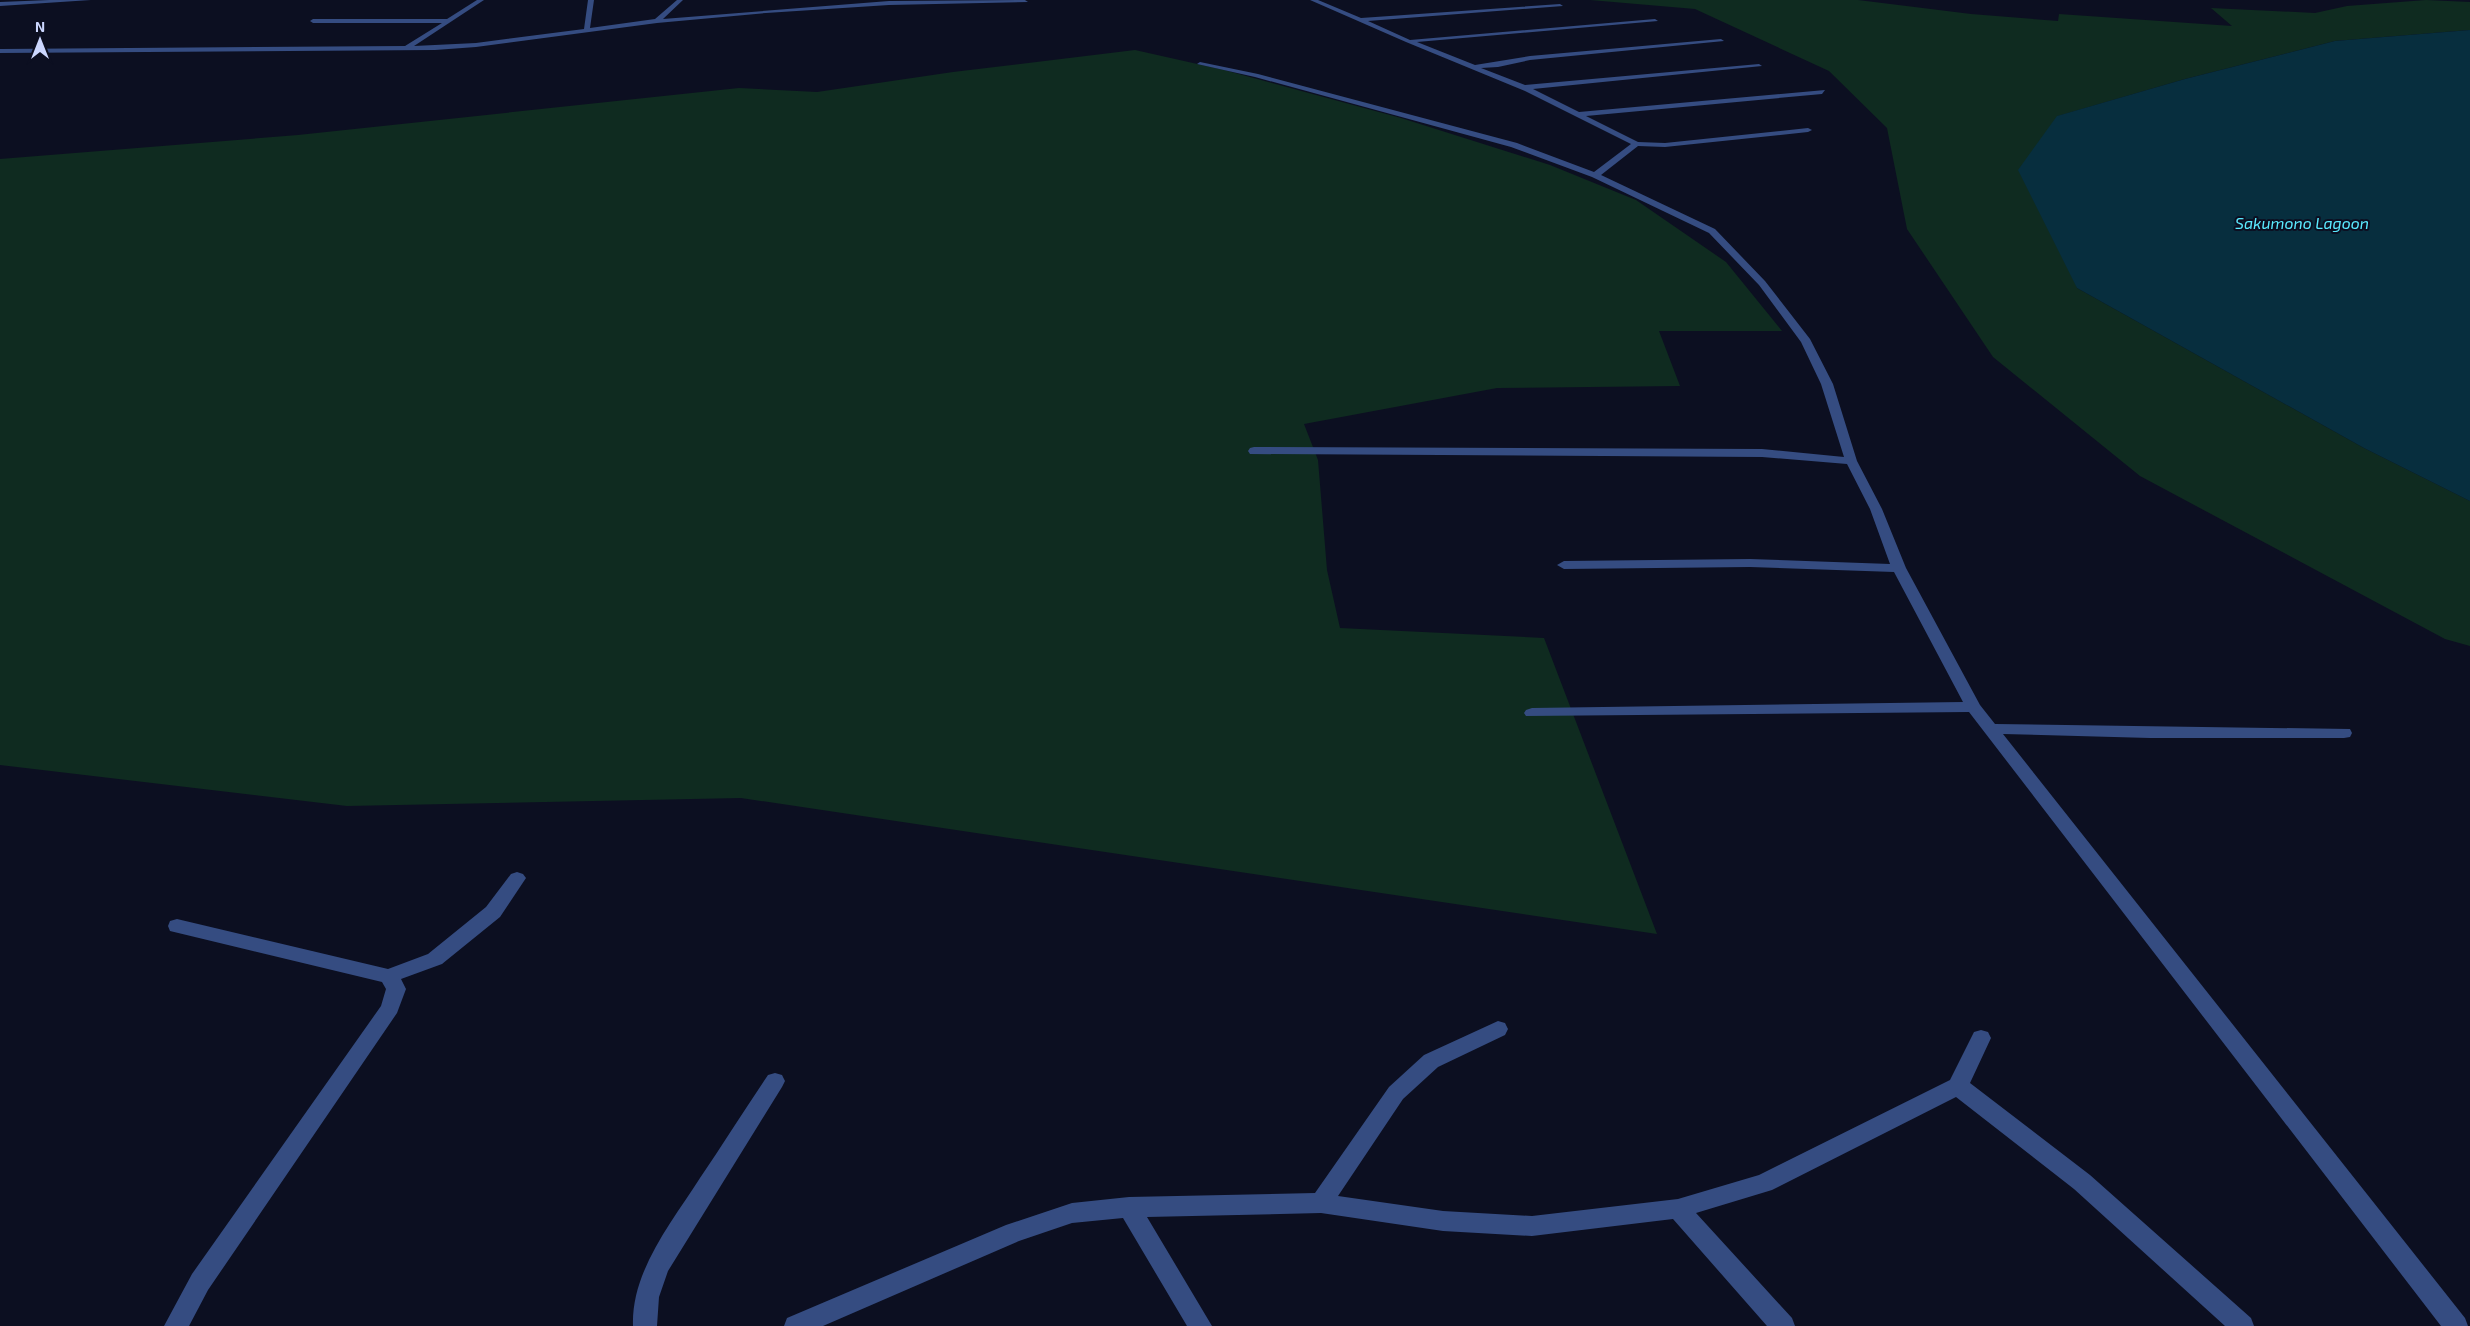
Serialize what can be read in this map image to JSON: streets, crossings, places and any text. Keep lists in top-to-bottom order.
{
  "water": ["Sakumono Lagoon"],
  "north": "top"
}
